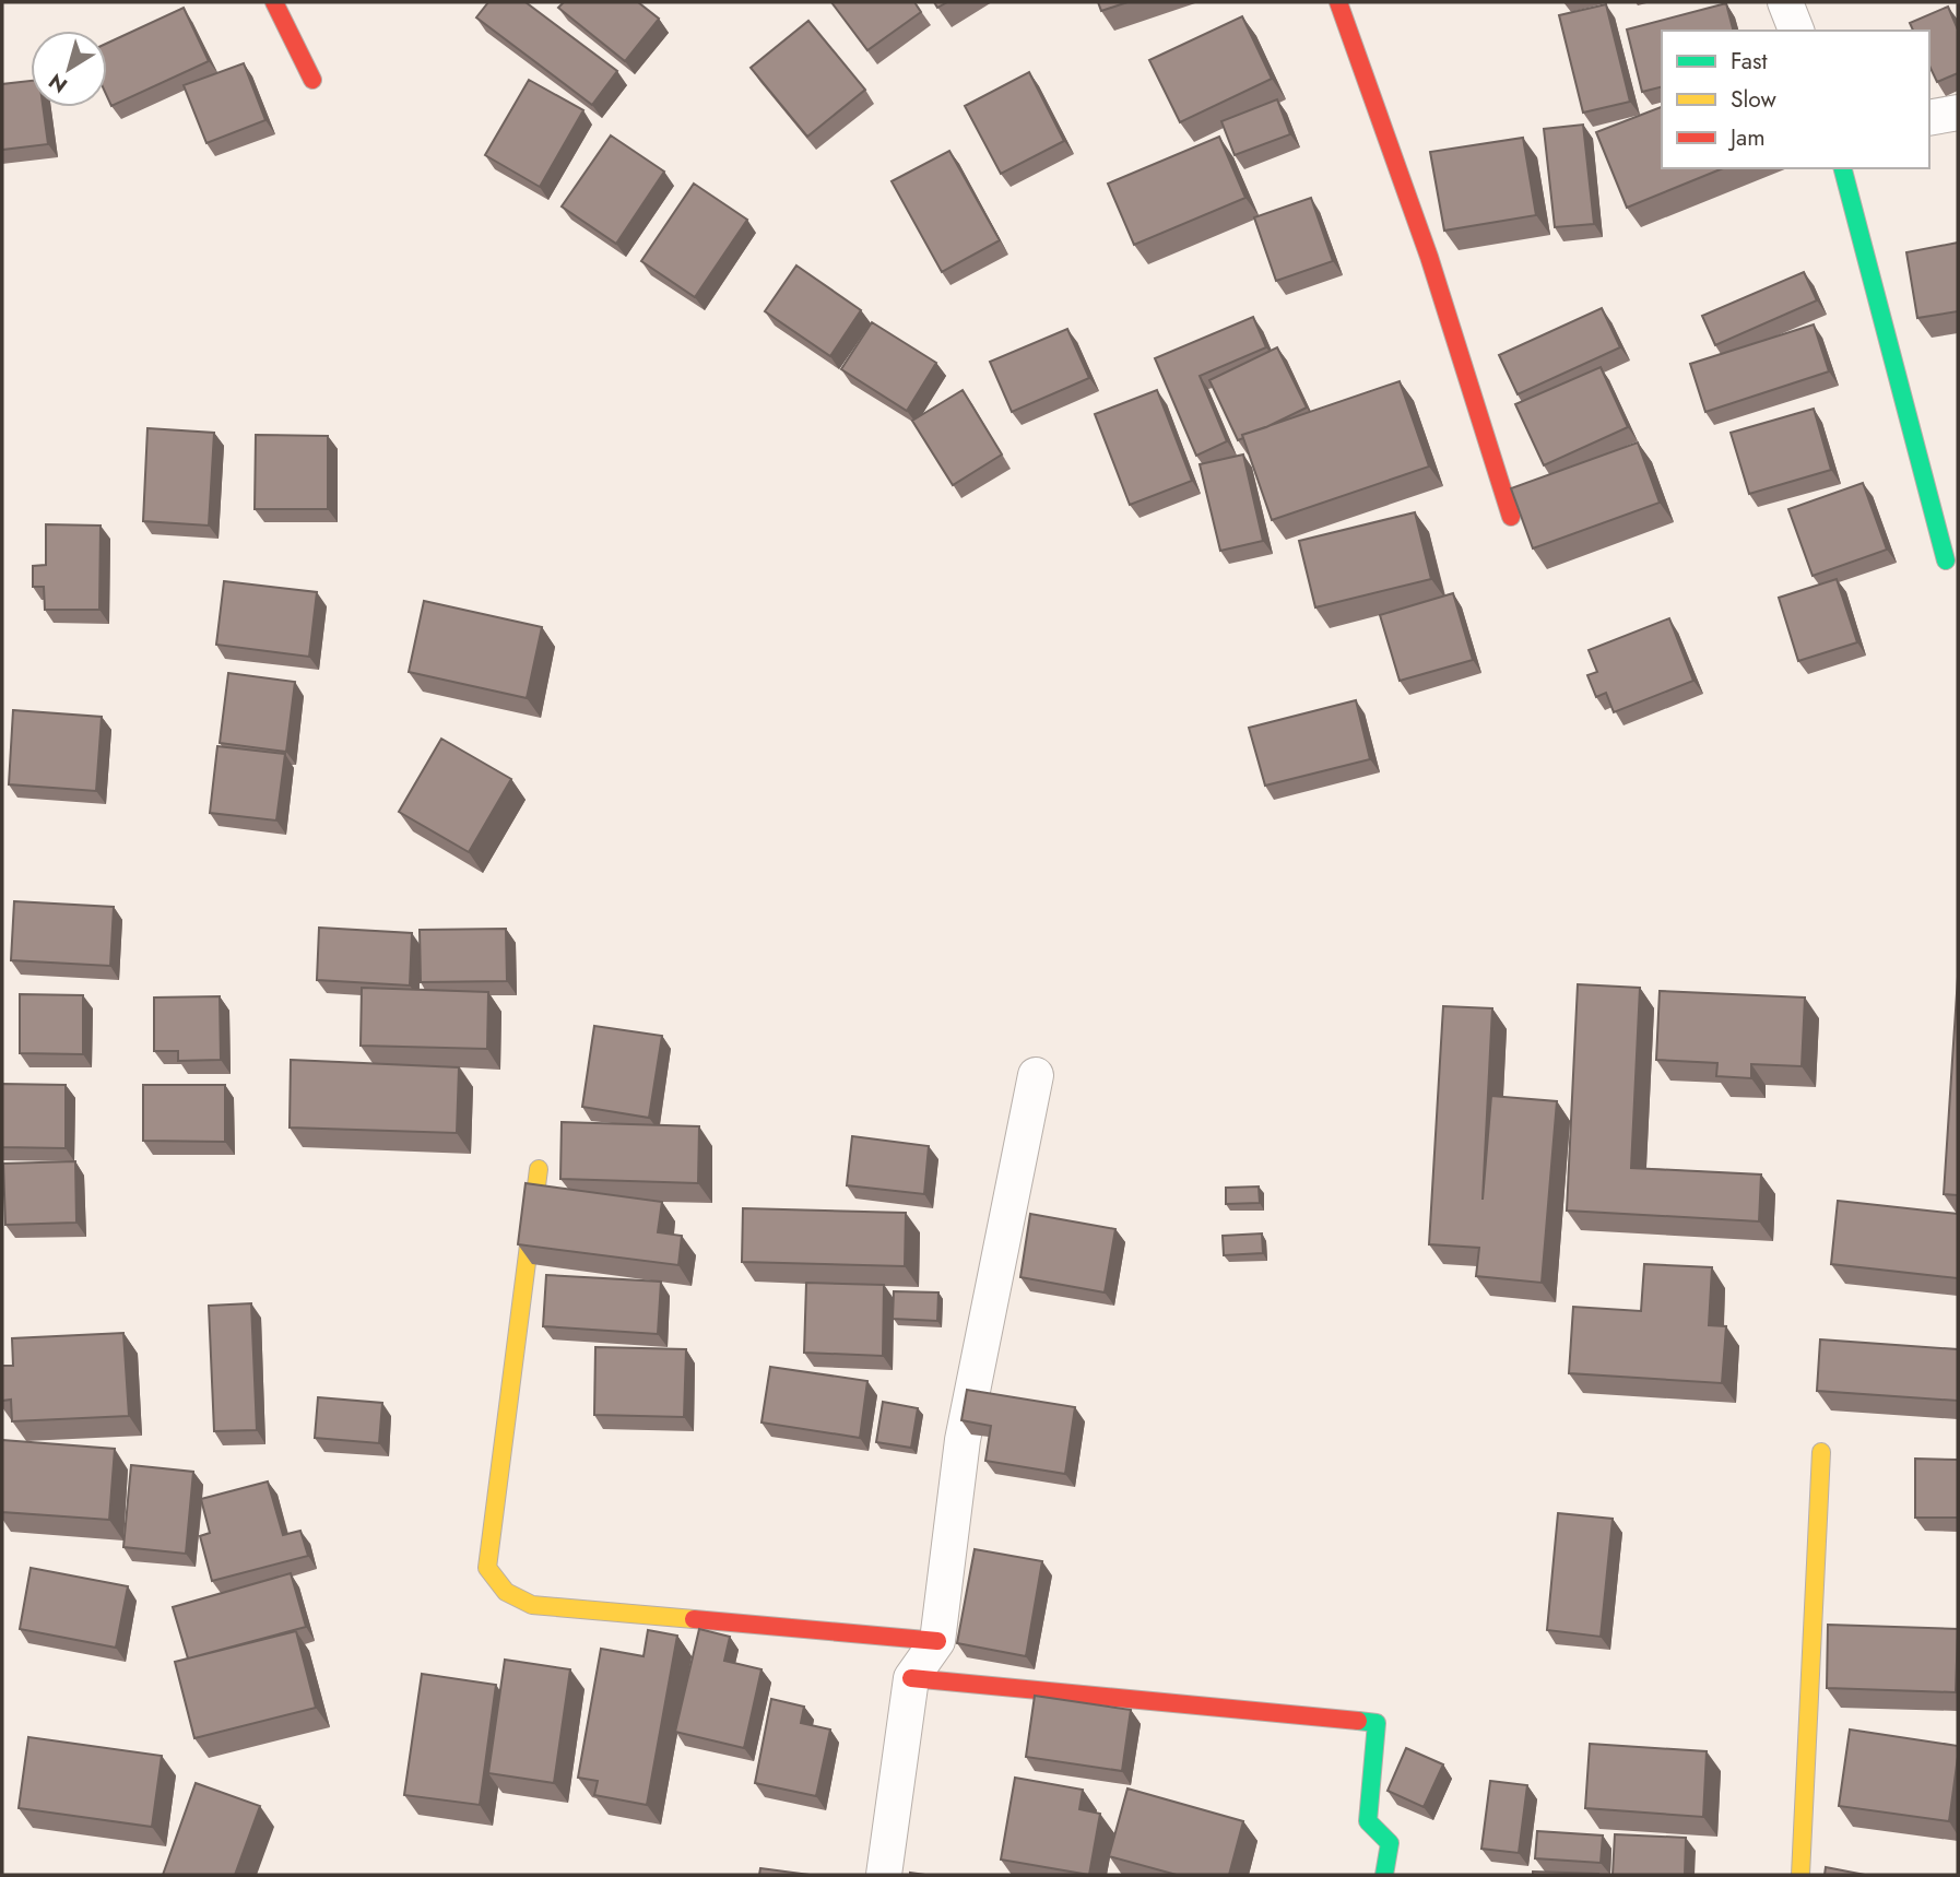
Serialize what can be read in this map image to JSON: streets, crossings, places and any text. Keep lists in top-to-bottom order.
{
  "legend": ["Fast", "Slow", "Jam"],
  "north": "bottom left"
}
